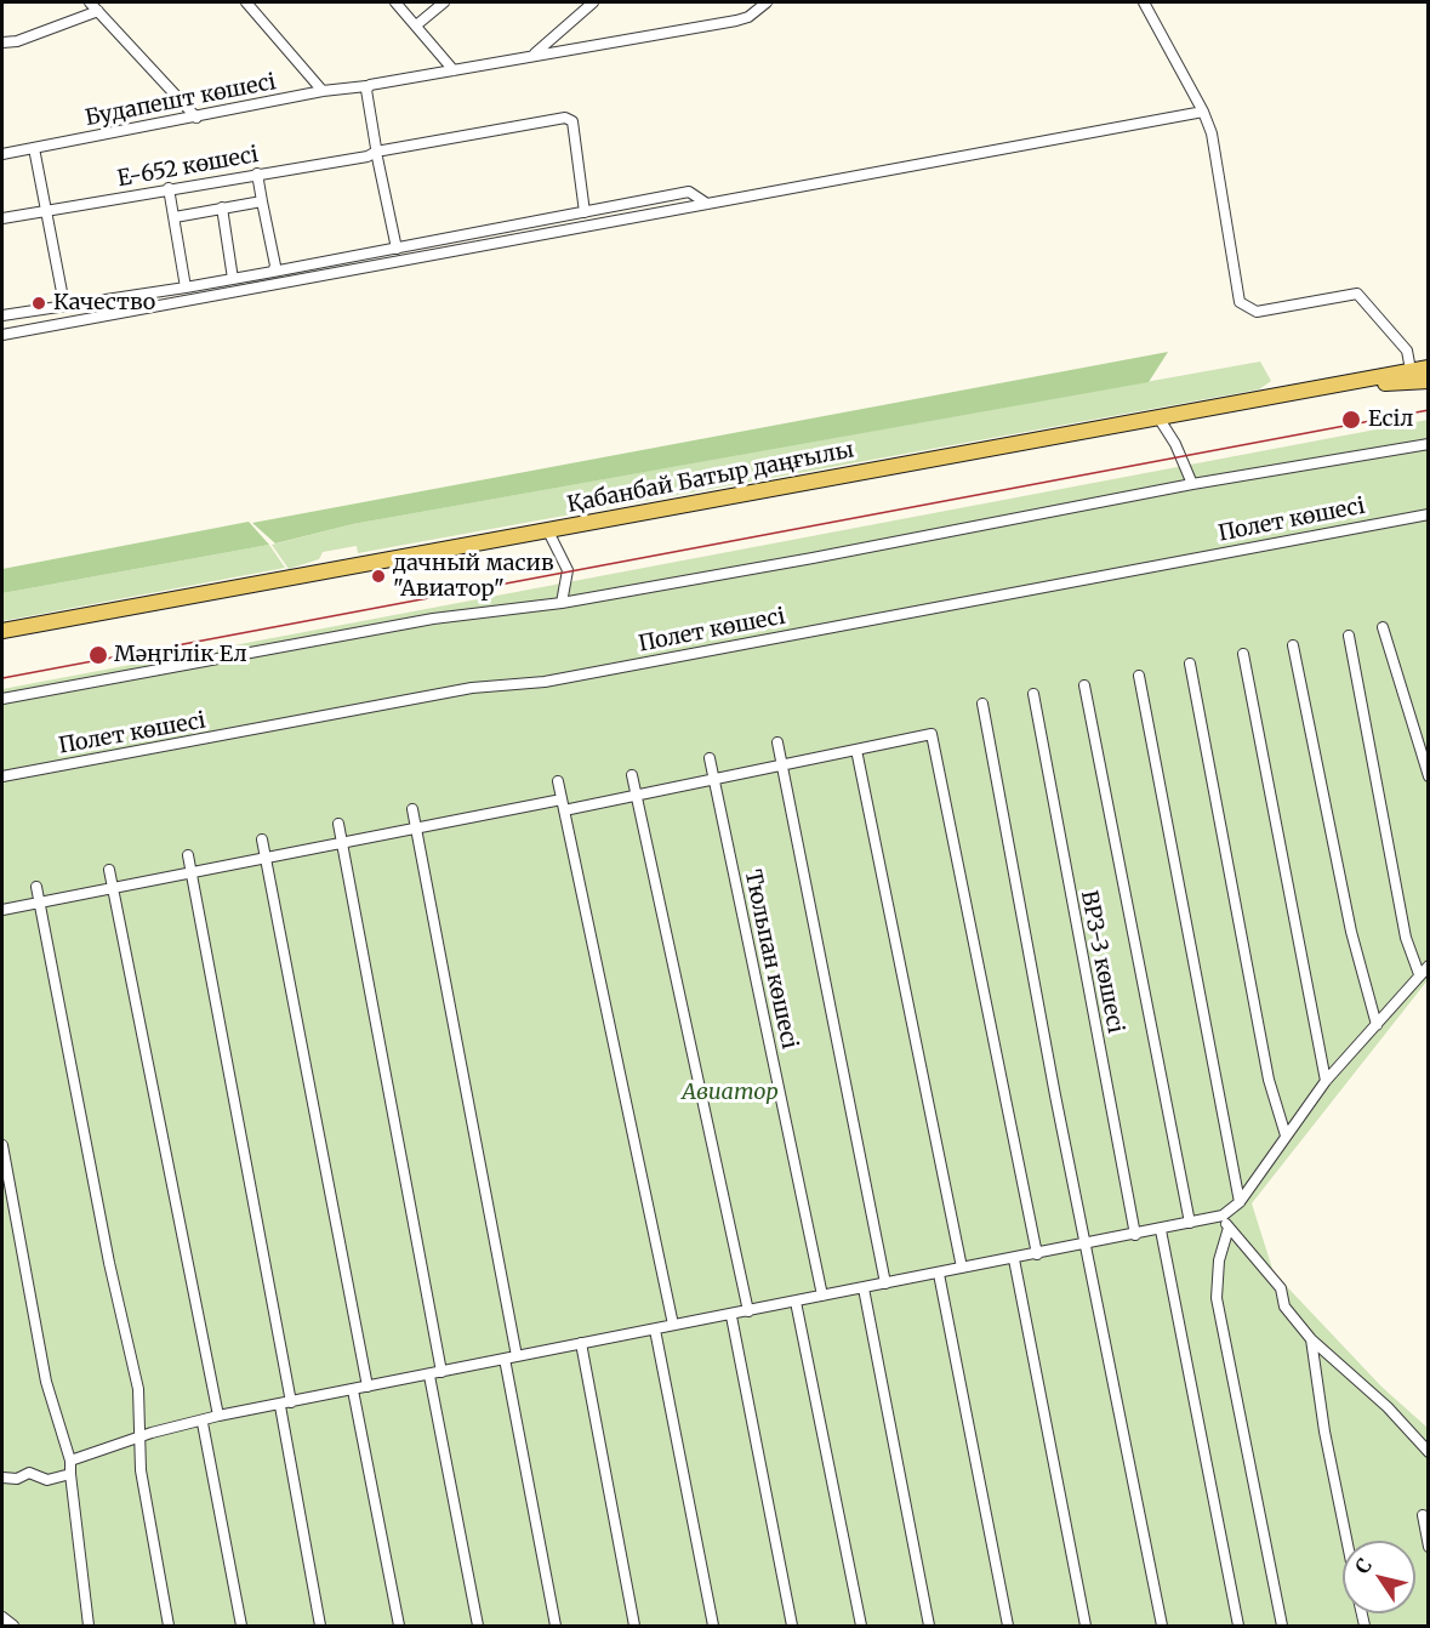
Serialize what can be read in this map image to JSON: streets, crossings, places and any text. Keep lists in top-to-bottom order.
{
  "streets": {
    "main road": ["Қабанбай Батыр даңғылы"],
    "street": [
      "Будапешт көшесі",
      "Е-652 көшесі",
      "Полет көшесі",
      "Тюльпан көшесі",
      "ВРЗ-3 көшесі"
    ]
  },
  "parks": ["Авиатор"],
  "places": [
    "Качество",
    "Есіл",
    "дачный масив \"Авиатор\"",
    "Мәңгілік Ел"
  ],
  "north": "top left"
}
